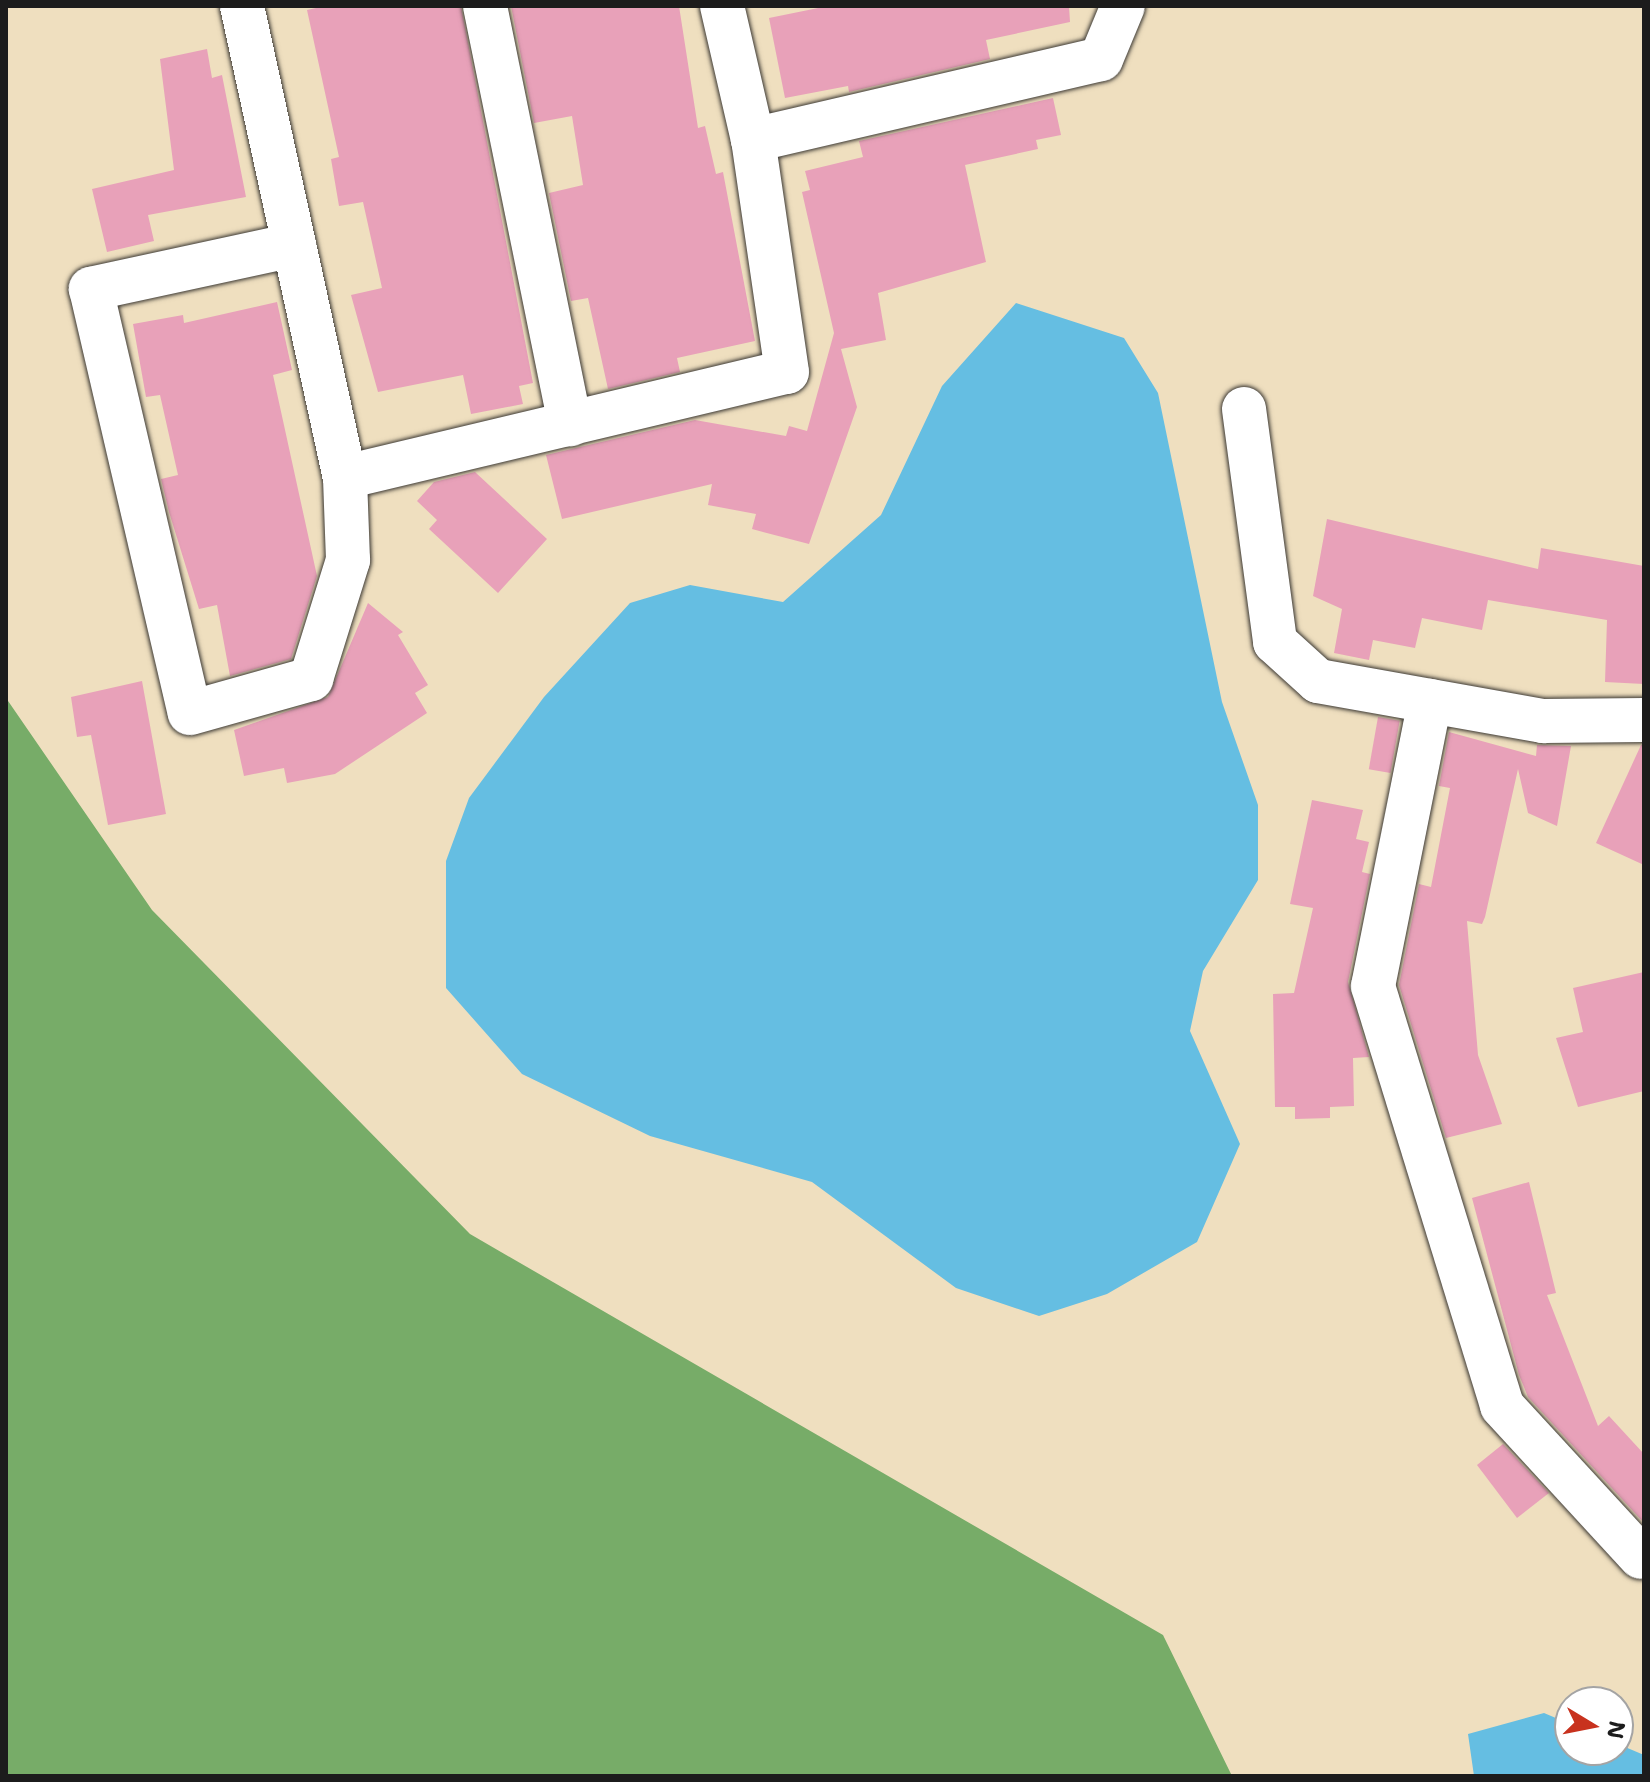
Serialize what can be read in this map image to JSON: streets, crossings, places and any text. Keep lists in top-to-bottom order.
{
  "north": "right"
}
